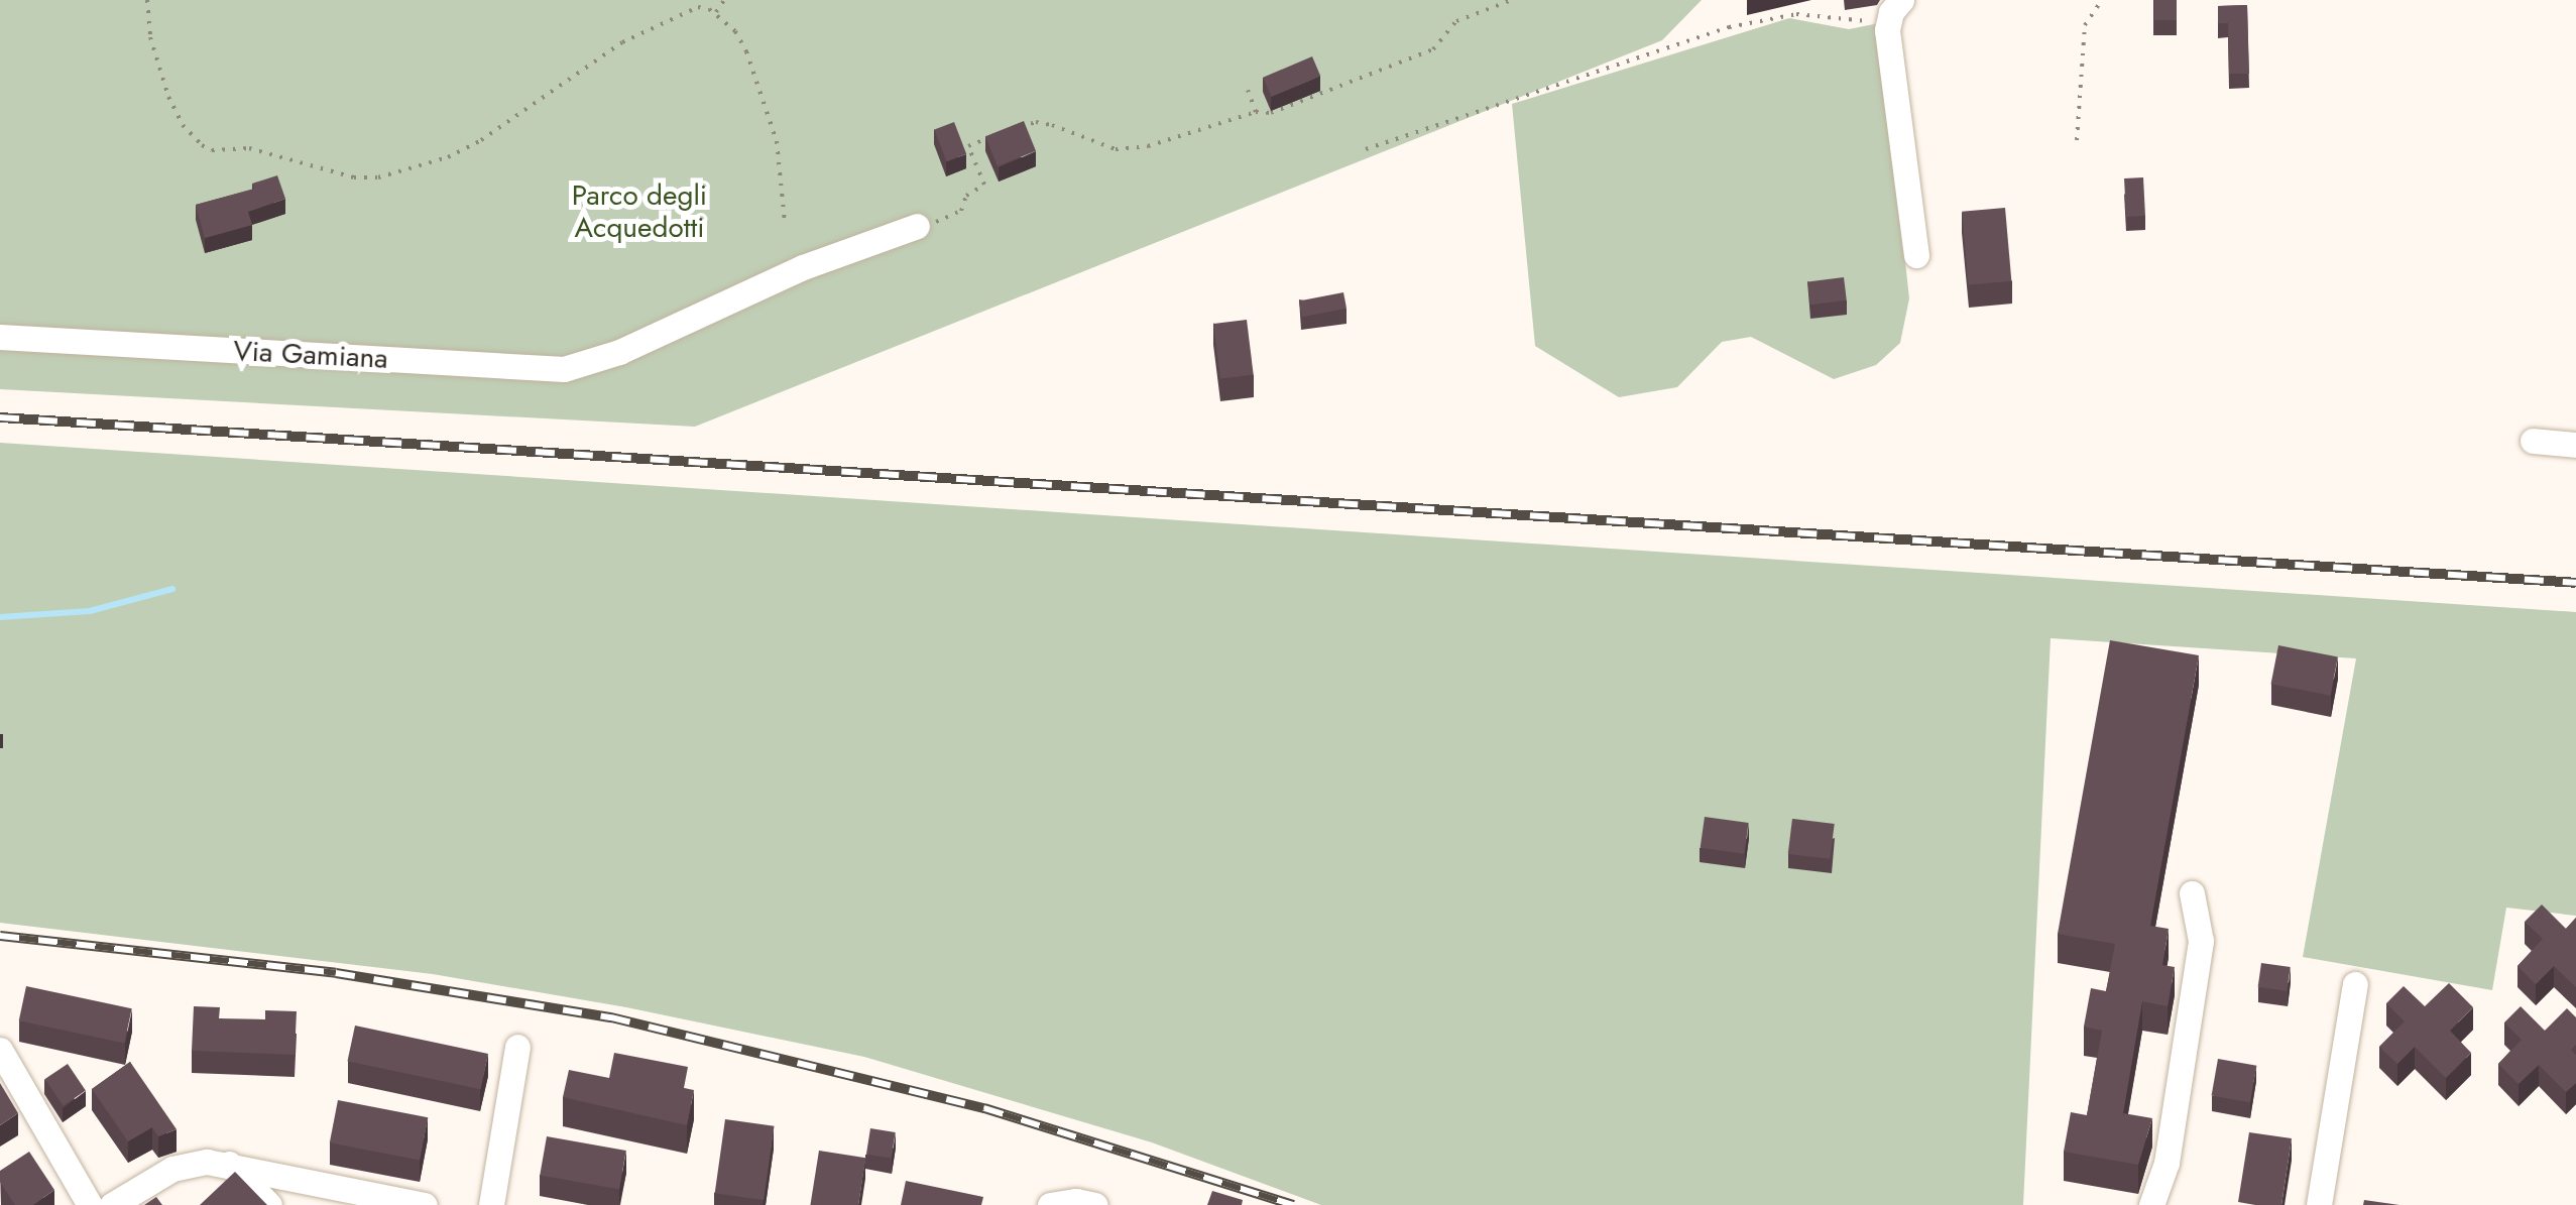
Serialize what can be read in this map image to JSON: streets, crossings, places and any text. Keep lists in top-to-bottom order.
{
  "streets": {
    "street": ["Via Gamiana"]
  },
  "parks": ["Parco degli Acquedotti"]
}
